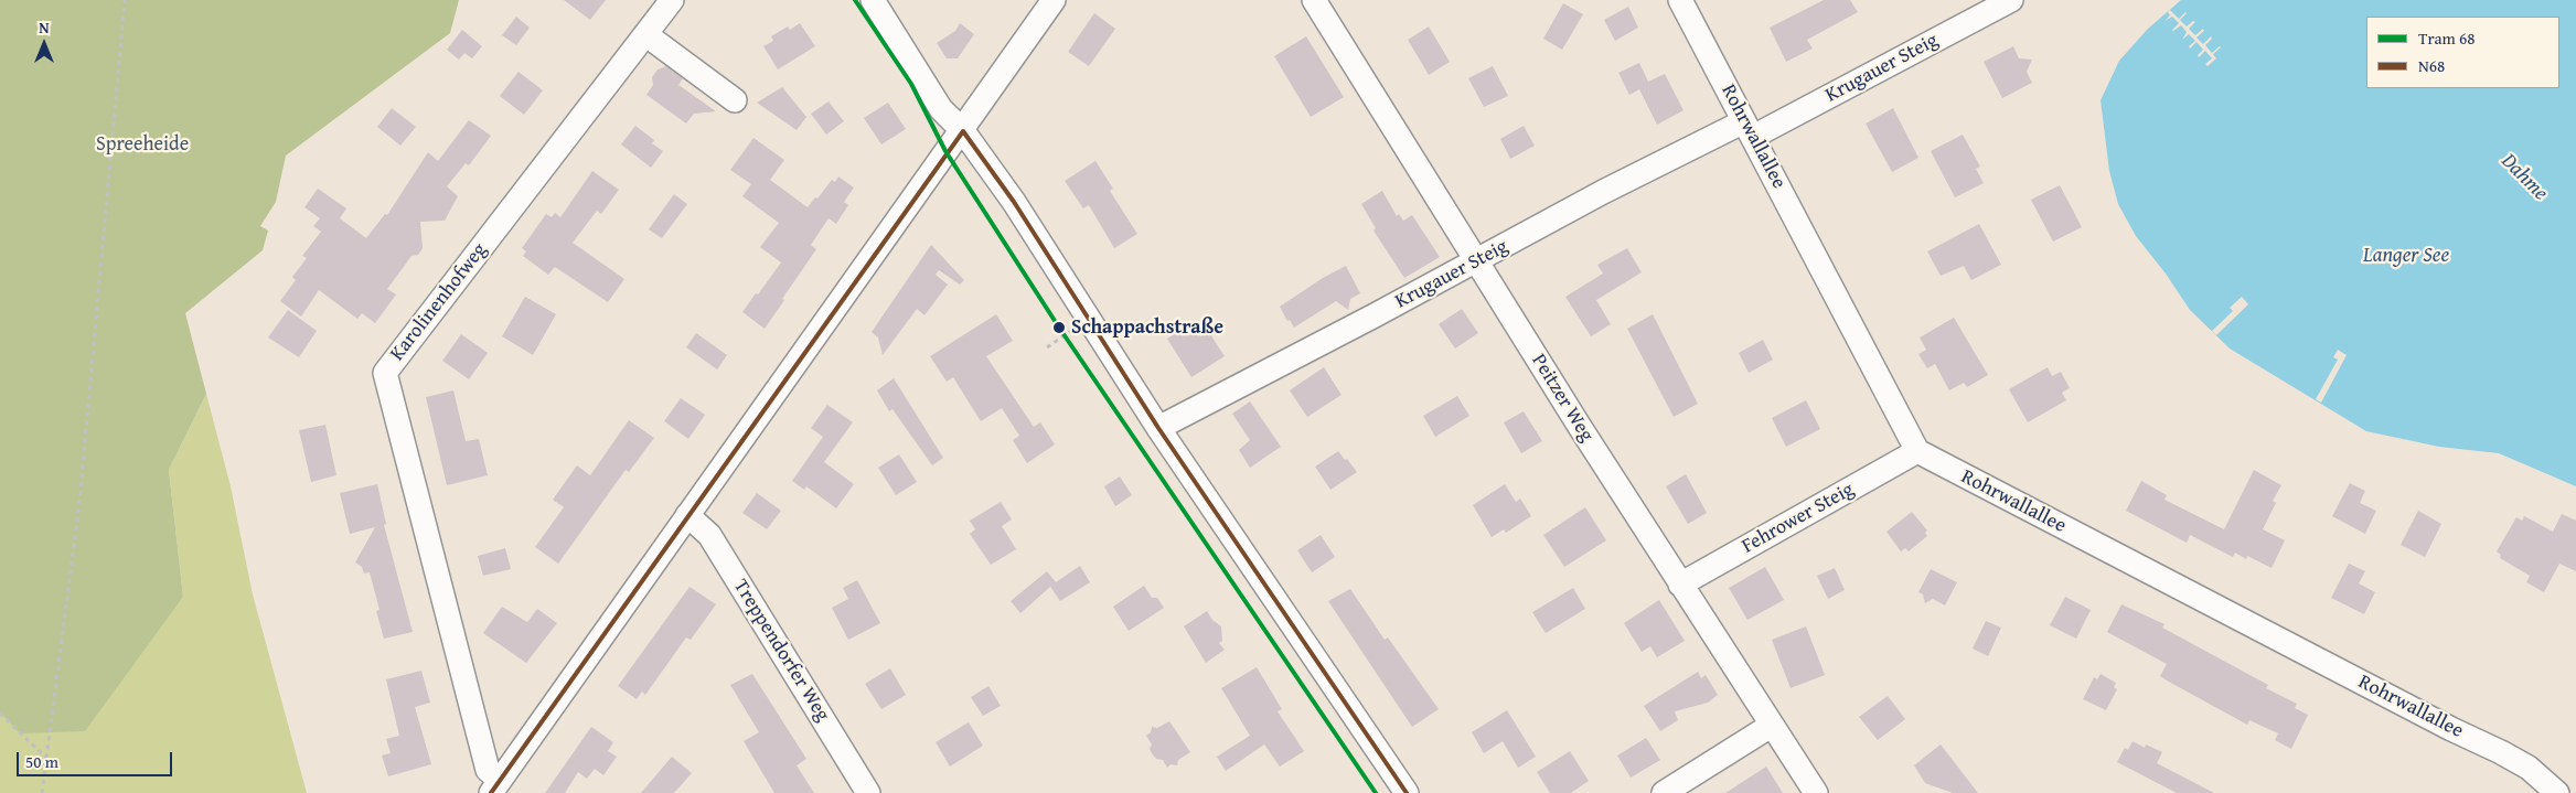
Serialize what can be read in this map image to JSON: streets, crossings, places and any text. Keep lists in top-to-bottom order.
{
  "streets": {
    "street": [
      "Krugauer Steig",
      "Rohrwallallee",
      "Karolinenhofweg",
      "Peitzer Weg",
      "Fehrower Steig",
      "Treppendorfer Weg"
    ]
  },
  "crossings": [
    ["Krugauer Steig", "Rohrwallallee"],
    ["Krugauer Steig", "Peitzer Weg"],
    ["Rohrwallallee", "Fehrower Steig"],
    ["Peitzer Weg", "Fehrower Steig"]
  ],
  "water": ["Dahme", "Langer See"],
  "parks": ["Spreeheide"],
  "places": ["Schappachstraße"],
  "lines": ["tram line 68", "transit line N68"],
  "legend": ["Tram 68", "N68"],
  "scale_bar": "50 m",
  "north": "top"
}
